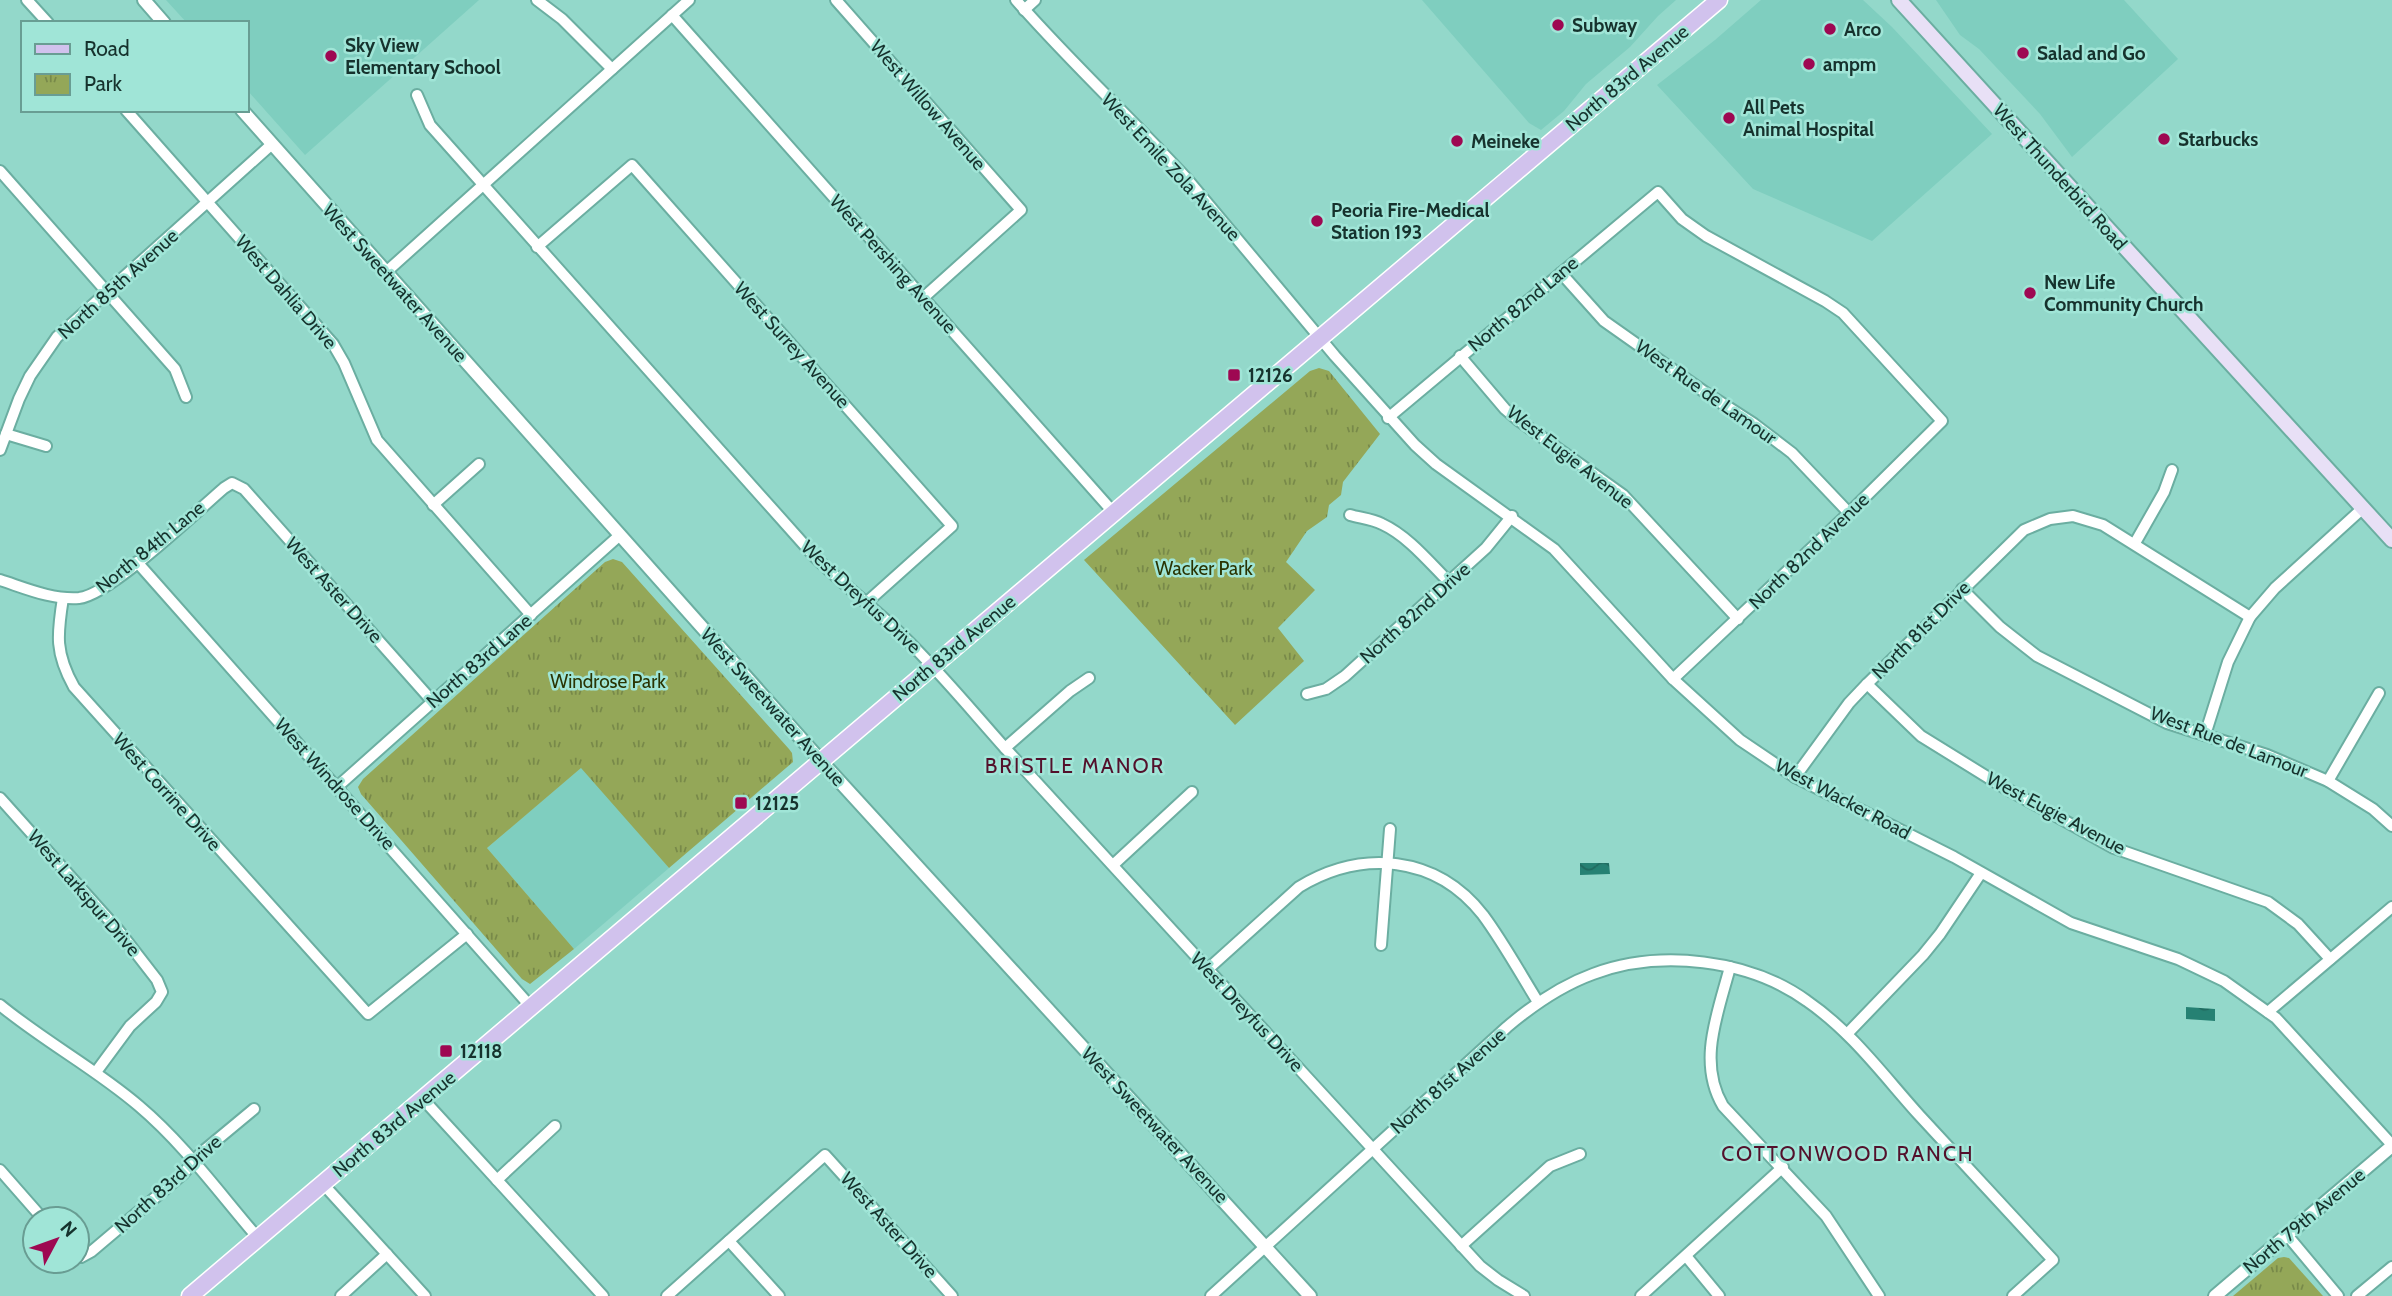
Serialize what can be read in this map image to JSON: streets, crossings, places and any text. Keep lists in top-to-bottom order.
{
  "streets": {
    "main road": ["North 83rd Avenue", "West Thunderbird Road"],
    "street": [
      "West Willow Avenue",
      "West Emile Zola Avenue",
      "West Pershing Avenue",
      "West Sweetwater Avenue",
      "North 85th Avenue",
      "West Dahlia Drive",
      "North 82nd Lane",
      "West Surrey Avenue",
      "West Rue de Lamour",
      "West Eugie Avenue",
      "North 84th Lane",
      "North 82nd Avenue",
      "West Aster Drive",
      "West Dreyfus Drive",
      "North 82nd Drive",
      "North 81st Drive",
      "North 83rd Lane",
      "West Windrose Drive",
      "West Corrine Drive",
      "West Wacker Road",
      "West Larkspur Drive",
      "North 81st Avenue",
      "North 83rd Drive",
      "North 79th Avenue"
    ]
  },
  "crossings": [
    ["North 83rd Avenue", "West Emile Zola Avenue"],
    ["North 83rd Avenue", "West Pershing Avenue"],
    ["North 83rd Avenue", "West Sweetwater Avenue"],
    ["North 83rd Avenue", "West Dreyfus Drive"],
    ["North 83rd Avenue", "West Windrose Drive"],
    ["North 83rd Avenue", "West Wacker Road"],
    ["West Willow Avenue", "West Pershing Avenue"],
    ["West Emile Zola Avenue", "West Wacker Road"],
    ["West Sweetwater Avenue", "North 85th Avenue"],
    ["West Sweetwater Avenue", "North 83rd Lane"],
    ["West Sweetwater Avenue", "North 81st Avenue"],
    ["North 85th Avenue", "West Dahlia Drive"],
    ["West Dahlia Drive", "North 83rd Lane"],
    ["North 82nd Lane", "West Rue de Lamour"],
    ["North 82nd Lane", "West Eugie Avenue"],
    ["North 82nd Lane", "North 82nd Avenue"],
    ["North 82nd Lane", "West Wacker Road"],
    ["West Surrey Avenue", "West Dreyfus Drive"],
    ["West Rue de Lamour", "North 82nd Avenue"],
    ["West Rue de Lamour", "North 81st Drive"],
    ["West Eugie Avenue", "North 82nd Avenue"],
    ["West Eugie Avenue", "North 81st Drive"],
    ["North 84th Lane", "West Aster Drive"],
    ["North 84th Lane", "West Windrose Drive"],
    ["North 84th Lane", "West Corrine Drive"],
    ["North 82nd Avenue", "West Wacker Road"],
    ["West Aster Drive", "North 83rd Lane"],
    ["West Dreyfus Drive", "North 81st Avenue"],
    ["North 82nd Drive", "West Wacker Road"],
    ["North 81st Drive", "West Wacker Road"],
    ["North 83rd Lane", "West Windrose Drive"],
    ["West Windrose Drive", "West Corrine Drive"],
    ["West Wacker Road", "North 79th Avenue"]
  ],
  "districts": ["BRISTLE MANOR", "COTTONWOOD RANCH"],
  "parks": ["Wacker Park", "Windrose Park"],
  "places": {
    "other": [
      "Subway",
      "Arco",
      "Salad and Go",
      "Sky View Elementary School",
      "ampm",
      "All Pets Animal Hospital",
      "Starbucks",
      "Meineke",
      "Peoria Fire-Medical Station 193",
      "New Life Community Church"
    ],
    "transit": ["12126", "12125", "12118"]
  },
  "legend": ["Road", "Park"],
  "north": "top right"
}
